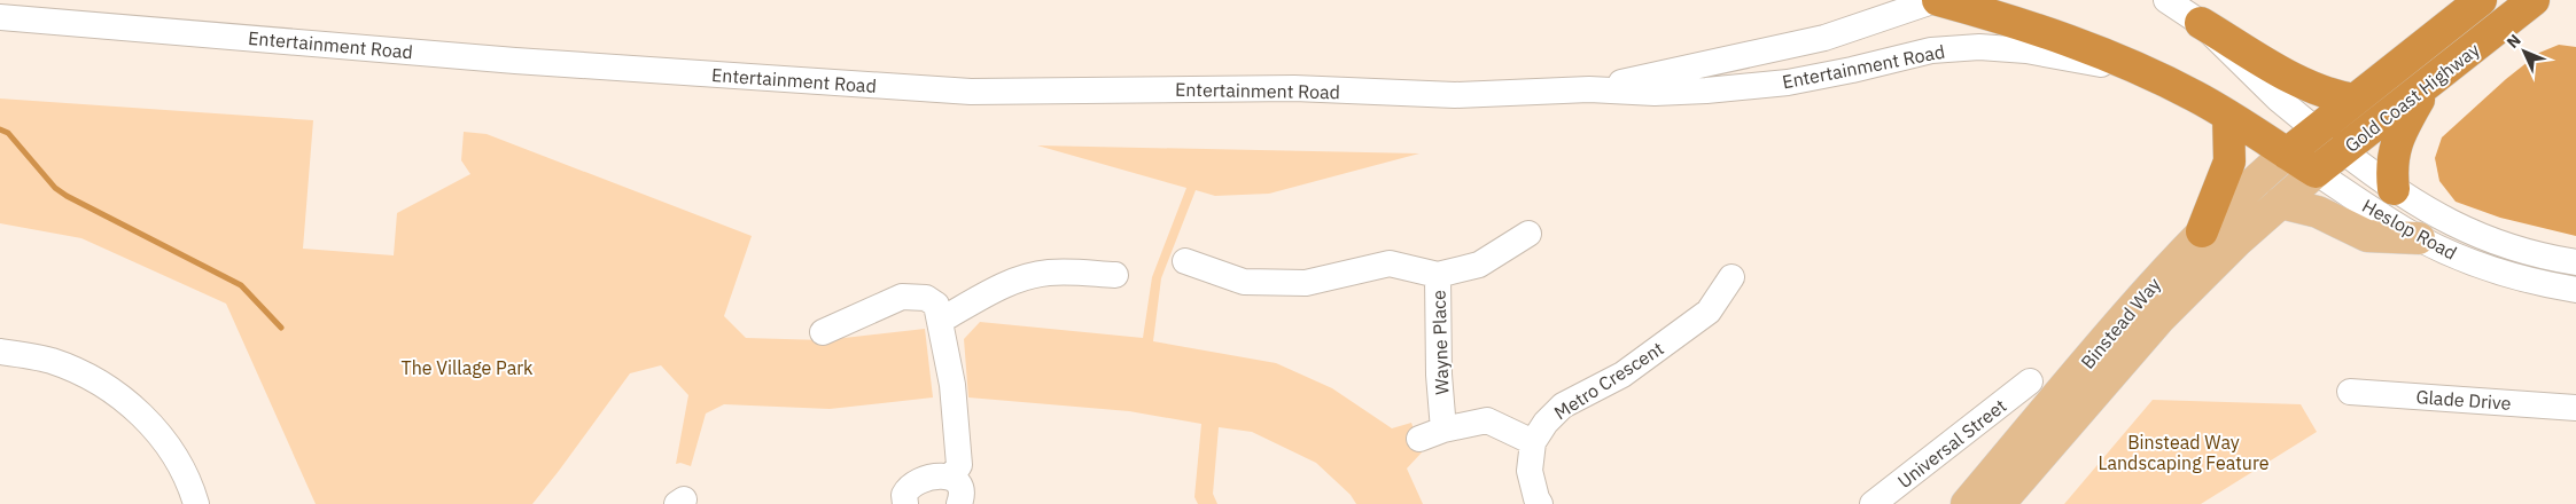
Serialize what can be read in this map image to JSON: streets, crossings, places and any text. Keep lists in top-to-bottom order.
{
  "streets": {
    "highway": ["Entertainment Road", "Gold Coast Highway"],
    "main road": ["Binstead Way"],
    "street": [
      "Heslop Road",
      "Wayne Place",
      "Metro Crescent",
      "Glade Drive",
      "Universal Street"
    ]
  },
  "crossings": [
    ["Entertainment Road", "Gold Coast Highway"],
    ["Entertainment Road", "Heslop Road"],
    ["Entertainment Road", "Binstead Way"],
    ["Gold Coast Highway", "Heslop Road"],
    ["Gold Coast Highway", "Binstead Way"],
    ["Heslop Road", "Binstead Way"]
  ],
  "parks": ["The Village Park", "Binstead Way Landscaping Feature"],
  "north": "top left"
}
